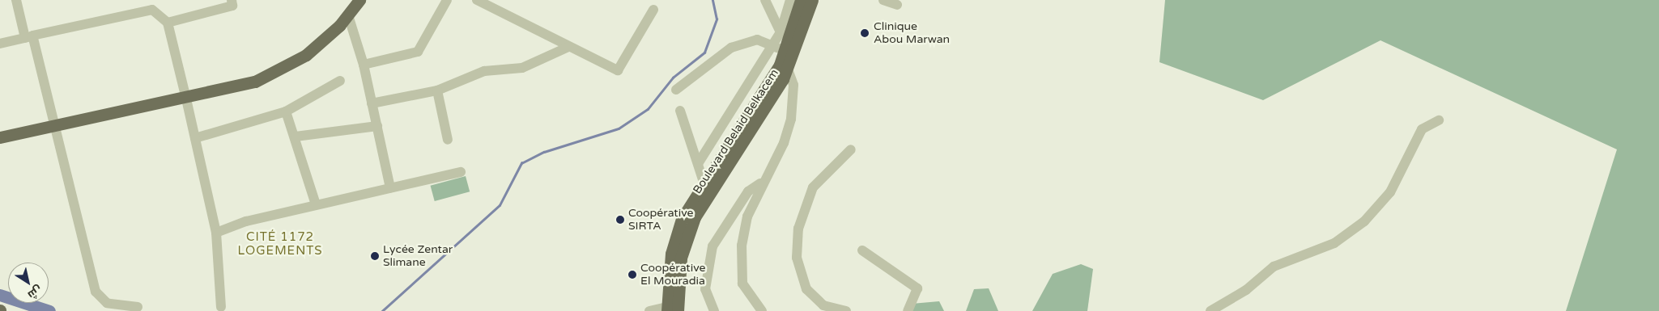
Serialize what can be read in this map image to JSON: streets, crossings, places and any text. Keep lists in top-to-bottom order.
{
  "streets": {
    "main road": ["Boulevard Belaid Belkacem"]
  },
  "districts": ["CITÉ 1172 LOGEMENTS"],
  "places": [
    "Clinique Abou Marwan",
    "Coopérative SIRTA",
    "Lycée Zentar Slimane",
    "Coopérative El Mouradia"
  ],
  "north": "bottom right"
}
